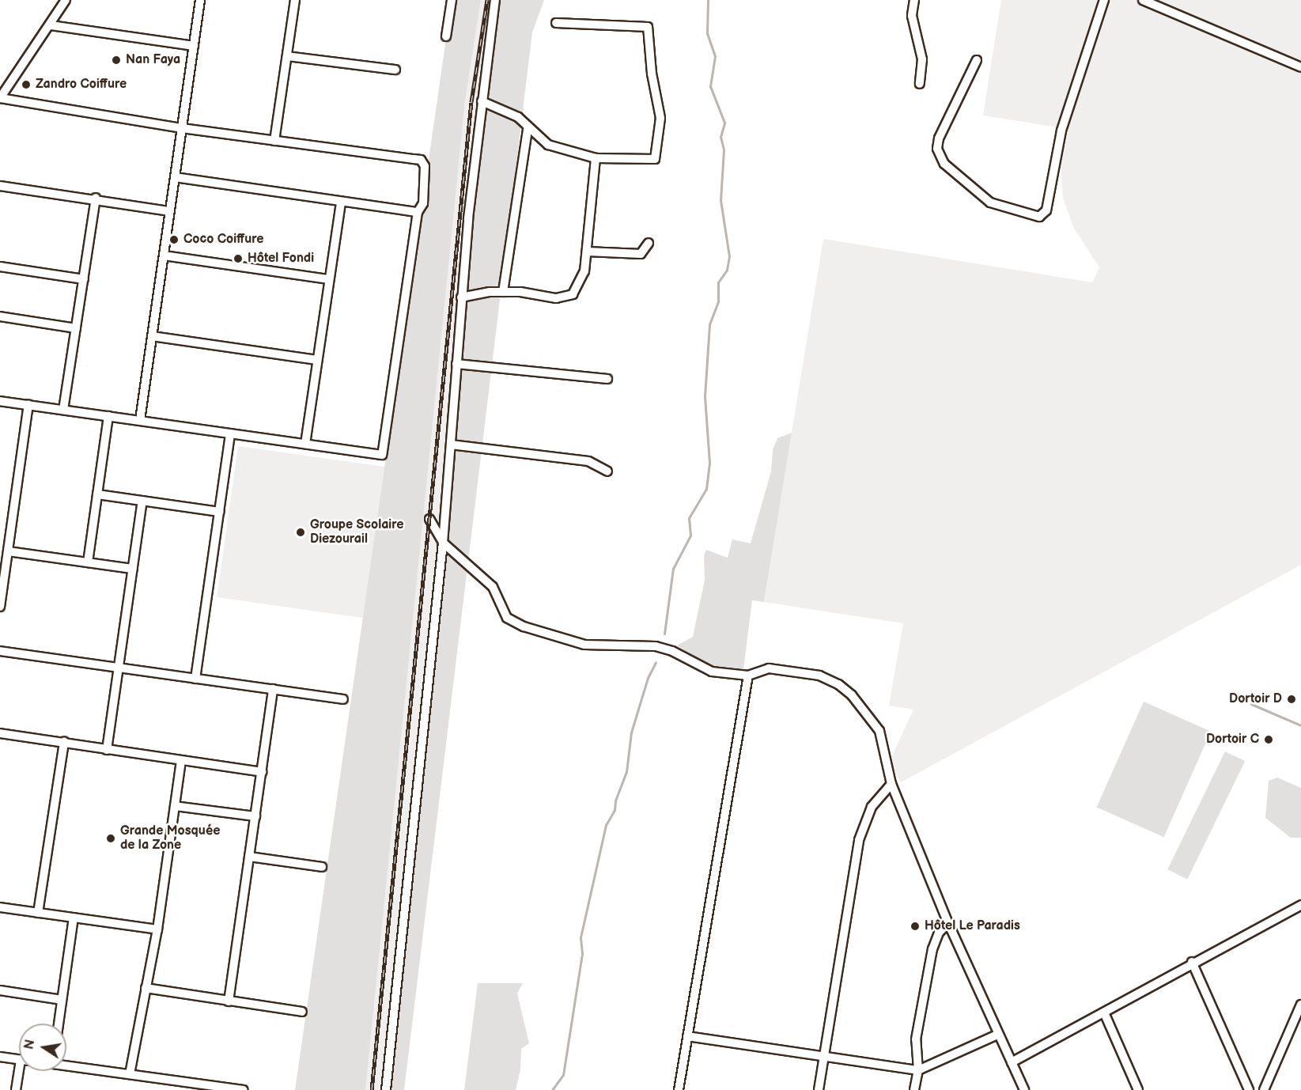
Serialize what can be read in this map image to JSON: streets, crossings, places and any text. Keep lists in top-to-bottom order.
{
  "places": [
    "Nan Faya",
    "Zandro Coiffure",
    "Coco Coiffure",
    "Hôtel Fondi",
    "Groupe Scolaire Diezourail",
    "Dortoir D",
    "Dortoir C",
    "Grande Mosquée de la Zone",
    "Hôtel Le Paradis"
  ],
  "north": "left"
}
